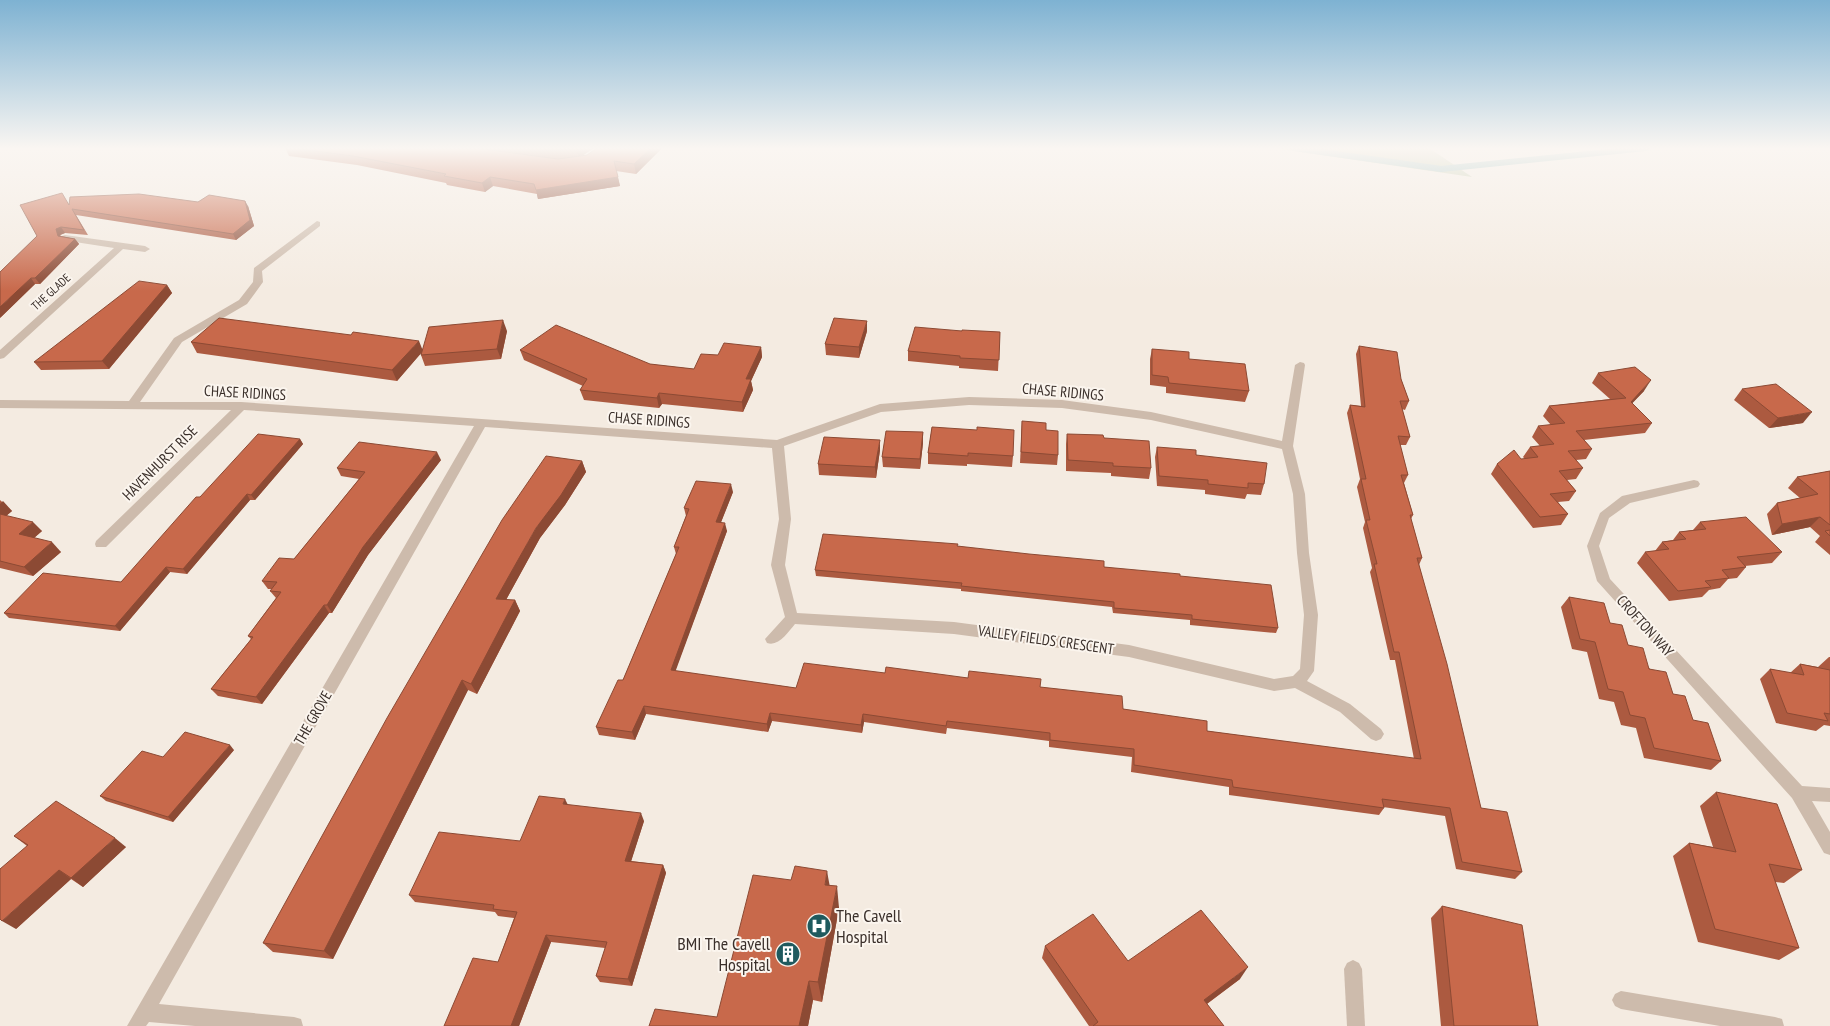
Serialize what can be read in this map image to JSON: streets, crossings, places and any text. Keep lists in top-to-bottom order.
{
  "streets": {
    "street": [
      "THE GLADE",
      "CHASE RIDINGS",
      "HAVENHURST RISE",
      "CROFTON WAY",
      "VALLEY FIELDS CRESCENT",
      "THE GROVE"
    ]
  },
  "crossings": [
    ["CHASE RIDINGS", "HAVENHURST RISE"],
    ["CHASE RIDINGS", "THE GROVE"]
  ],
  "places": {
    "hospital": ["The Cavell Hospital"],
    "building": ["BMI The Cavell Hospital"]
  }
}
